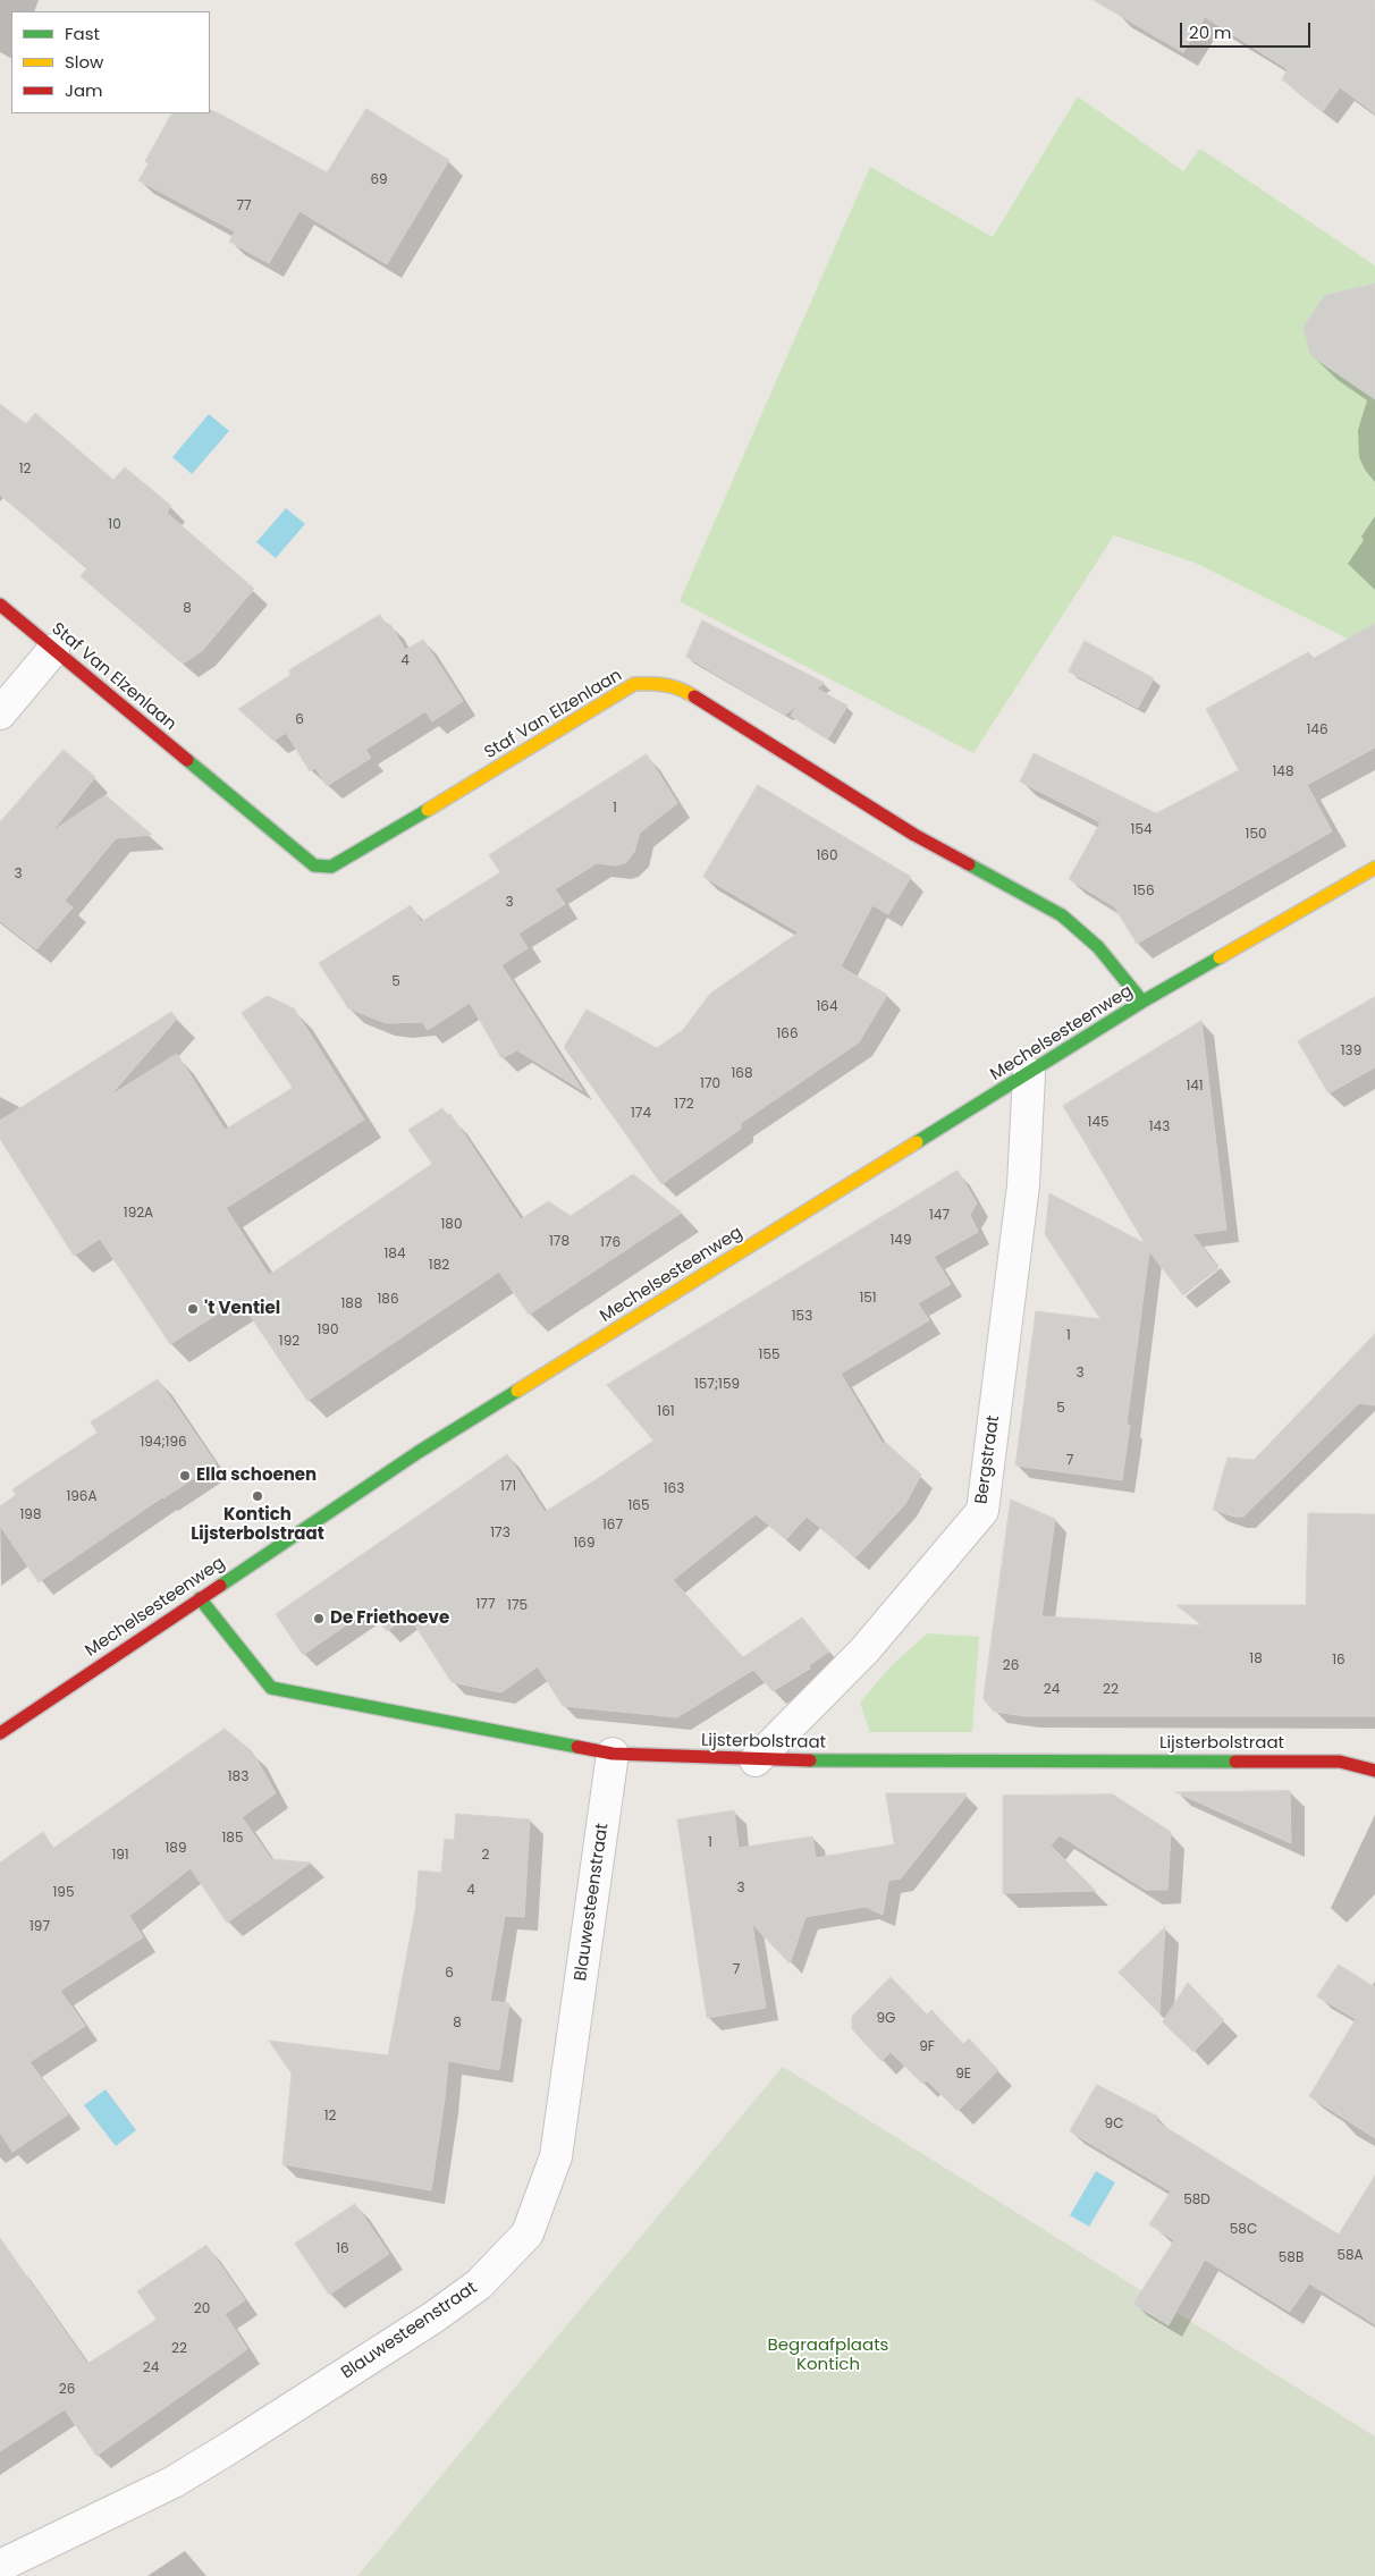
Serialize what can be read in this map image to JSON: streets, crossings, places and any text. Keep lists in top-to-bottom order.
{
  "streets": {
    "street": [
      "Staf Van Elzenlaan",
      "Mechelsesteenweg",
      "Bergstraat",
      "Lijsterbolstraat",
      "Blauwesteenstraat"
    ]
  },
  "crossings": [
    ["Staf Van Elzenlaan", "Mechelsesteenweg"],
    ["Mechelsesteenweg", "Bergstraat"],
    ["Mechelsesteenweg", "Lijsterbolstraat"],
    ["Bergstraat", "Lijsterbolstraat"],
    ["Lijsterbolstraat", "Blauwesteenstraat"]
  ],
  "parks": ["Begraafplaats Kontich"],
  "places": [
    "'t Ventiel",
    "Ella schoenen",
    "Kontich Lijsterbolstraat",
    "De Friethoeve"
  ],
  "house_numbers": [
    "69",
    "77",
    "12",
    "10",
    "8",
    "4",
    "6",
    "146",
    "148",
    "1",
    "154",
    "150",
    "160",
    "3",
    "156",
    "3",
    "5",
    "164",
    "166",
    "139",
    "168",
    "170",
    "141",
    "172",
    "174",
    "145",
    "143",
    "192A",
    "147",
    "180",
    "149",
    "178",
    "176",
    "184",
    "182",
    "151",
    "186",
    "188",
    "153",
    "190",
    "1",
    "192",
    "155",
    "3",
    "157;159",
    "5",
    "161",
    "194;196",
    "7",
    "171",
    "163",
    "196A",
    "165",
    "198",
    "167",
    "173",
    "169",
    "177",
    "175",
    "18",
    "16",
    "26",
    "24",
    "22",
    "183",
    "185",
    "1",
    "189",
    "191",
    "2",
    "3",
    "4",
    "195",
    "197",
    "7",
    "6",
    "9G",
    "8",
    "9F",
    "9E",
    "12",
    "9C",
    "58D",
    "58C",
    "16",
    "58A",
    "58B",
    "20",
    "22",
    "24",
    "26"
  ],
  "legend": ["Fast", "Slow", "Jam"],
  "scale_bar": "20 m"
}
